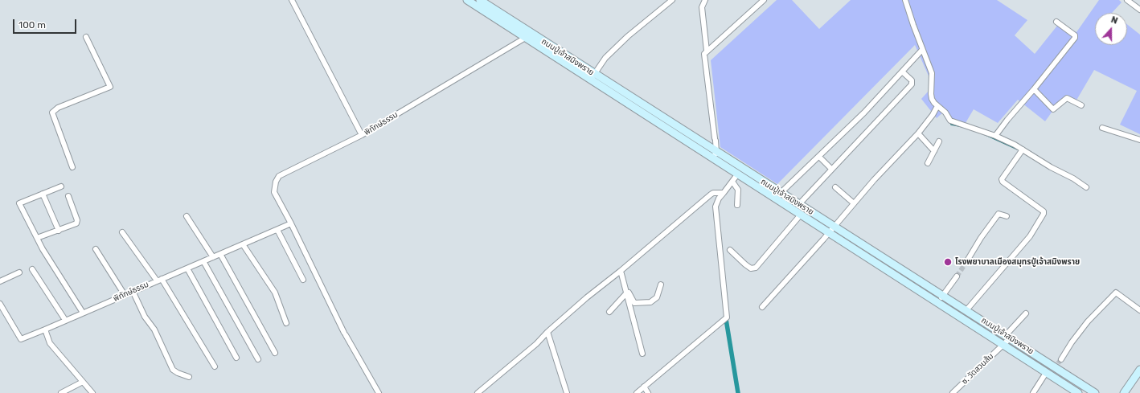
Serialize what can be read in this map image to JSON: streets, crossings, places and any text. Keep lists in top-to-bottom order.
{
  "streets": {
    "main road": ["ถนนปู่เจ้าสมิงพราย"],
    "street": ["พิทักษ์ธรรม", "ซ. วัดสวนส้ม"]
  },
  "crossings": [
    ["ถนนปู่เจ้าสมิงพราย", "พิทักษ์ธรรม"],
    ["ถนนปู่เจ้าสมิงพราย", "ซ. วัดสวนส้ม"]
  ],
  "places": ["โรงพยาบาลเมืองสมุทรปู่เจ้าสมิงพราย"],
  "scale_bar": "100 m",
  "north": "top"
}
